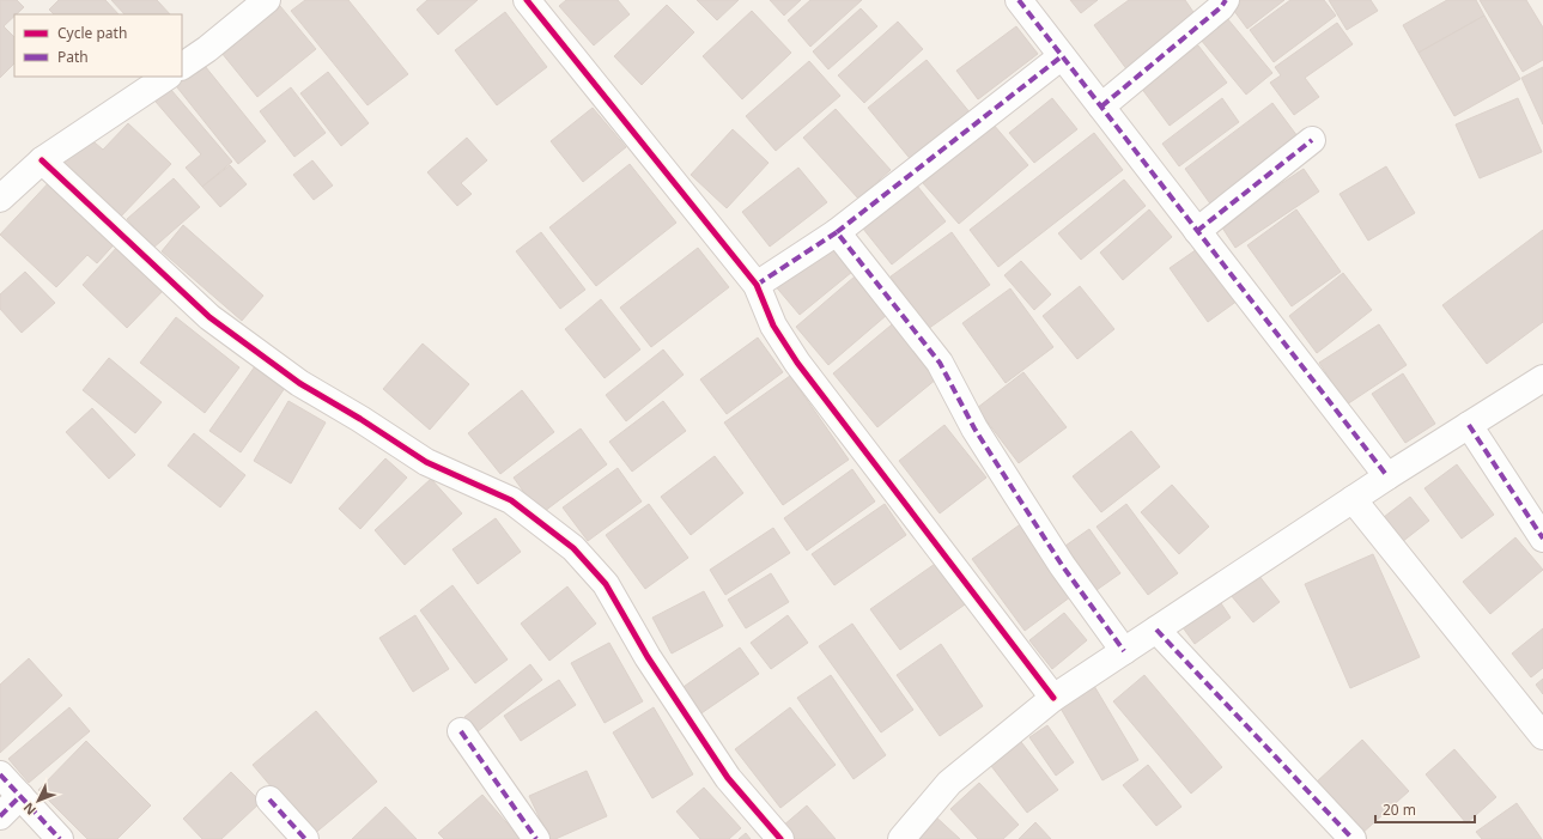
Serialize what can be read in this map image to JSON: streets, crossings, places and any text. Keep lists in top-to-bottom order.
{
  "legend": ["Cycle path", "Path"],
  "scale_bar": "20 m",
  "north": "bottom left"
}
